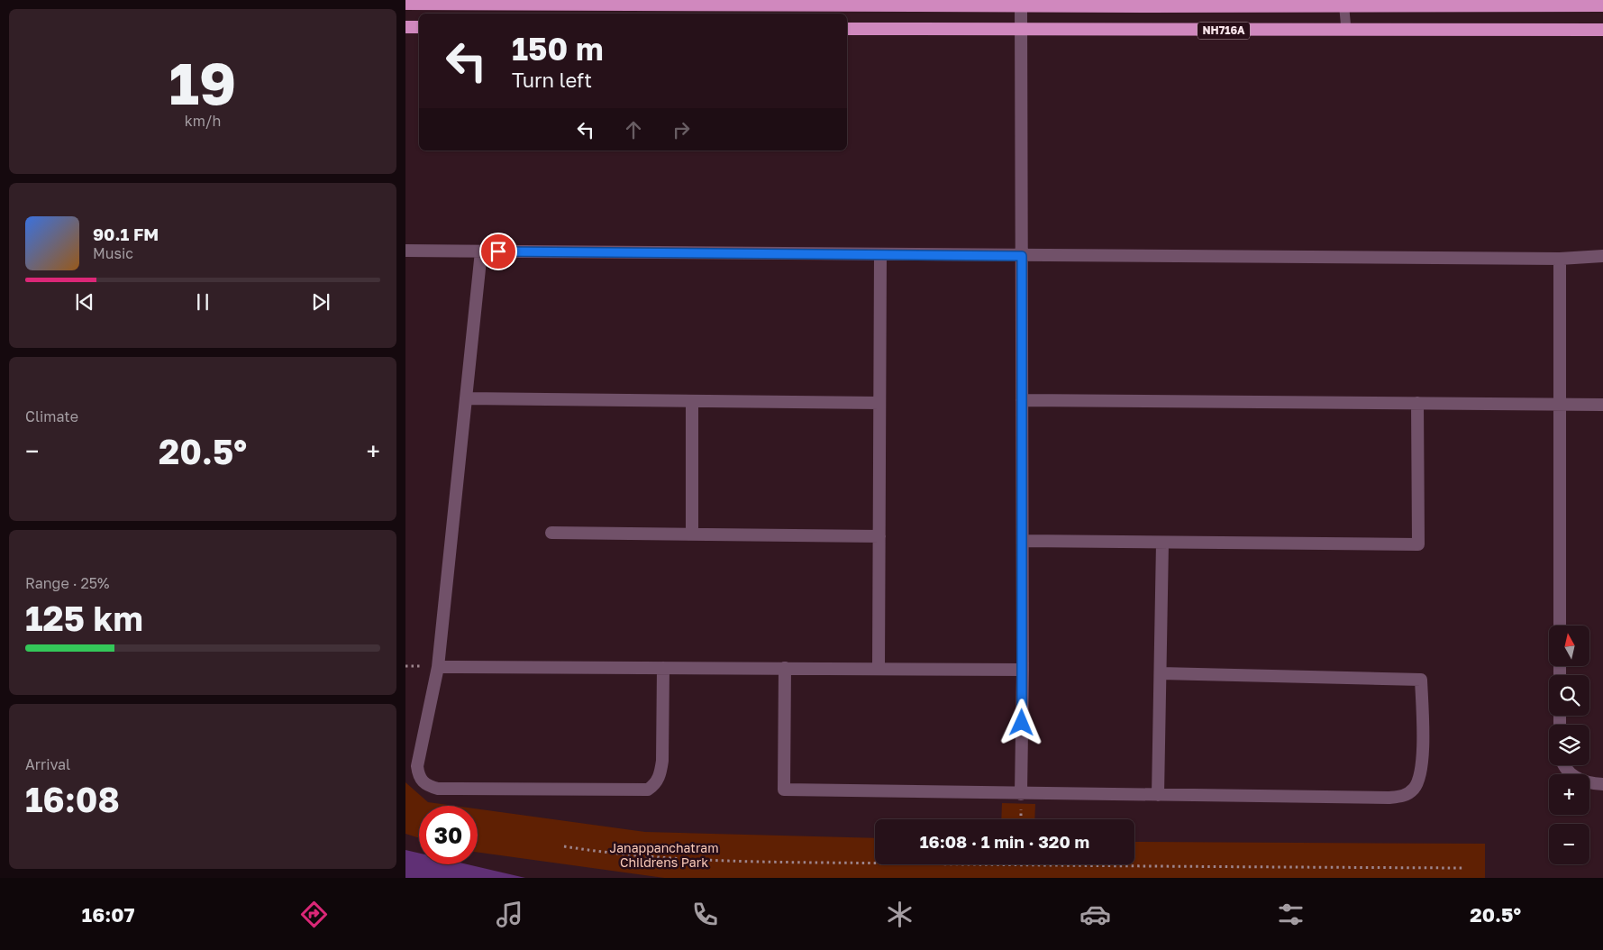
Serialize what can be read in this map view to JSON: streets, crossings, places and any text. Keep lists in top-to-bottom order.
{
  "streets": {
    "highway": ["NH716A"]
  },
  "parks": ["Janappanchatram Childrens Park"],
  "north": "top",
  "page": {
    "tile": [
      ["19", "km/h"],
      "Climate",
      ["Range · 25%", "125 km"],
      ["Arrival", "16:08"]
    ],
    "turn": ["150 m", "Turn left"],
    "song": ["90.1 FM", "Music"],
    "heat": ["−", "20.5°", "+"],
    "map_buttons": ["+", "−"],
    "limit": "30",
    "trip": "16:08 · 1 min · 320 m",
    "tabs": ["16:07", "20.5°"]
  }
}
